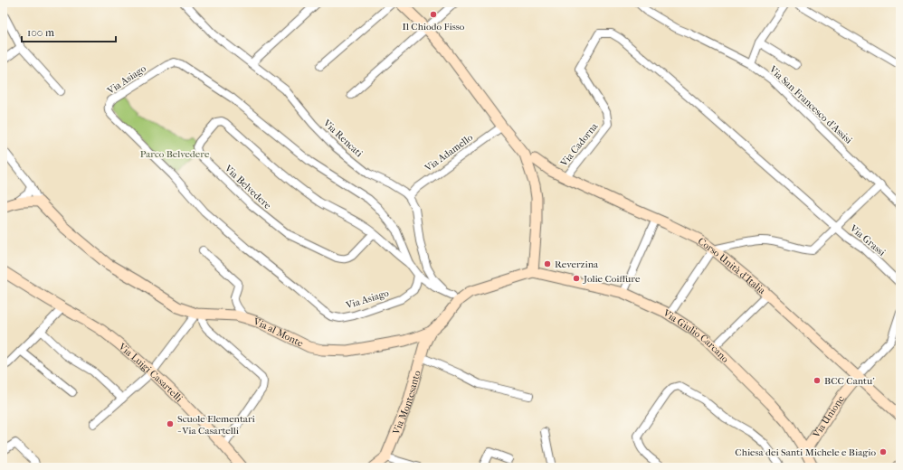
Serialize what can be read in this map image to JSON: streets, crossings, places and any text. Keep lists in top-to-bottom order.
{
  "streets": {
    "main road": [
      "Corso Unità d'Italia",
      "Via al Monte",
      "Via Giulio Carcano",
      "Via Luigi Casartelli",
      "Via Montesanto",
      "Via Unione"
    ],
    "street": [
      "Via Asiago",
      "Via San Francesco d'Assisi",
      "Via Rencati",
      "Via Cadorna",
      "Via Adamello",
      "Via Belvedere",
      "Via Grassi"
    ]
  },
  "crossings": [
    ["Via Asiago", "Via Belvedere"],
    ["Via Rencati", "Via Adamello"],
    ["Via Rencati", "Via al Monte"],
    ["Via Cadorna", "Via Grassi"],
    ["Via Cadorna", "Corso Unità d'Italia"],
    ["Corso Unità d'Italia", "Via Unione"],
    ["Via al Monte", "Via Giulio Carcano"],
    ["Via al Monte", "Via Montesanto"],
    ["Via Giulio Carcano", "Via Unione"]
  ],
  "parks": ["Parco Belvedere"],
  "places": [
    "Il Chiodo Fisso",
    "Reverzina",
    "Jolie Coiffure",
    "BCC Cantu'",
    "Scuole Elementari - Via Casartelli",
    "Chiesa dei Santi Michele e Biagio"
  ],
  "scale_bar": "100 m"
}
